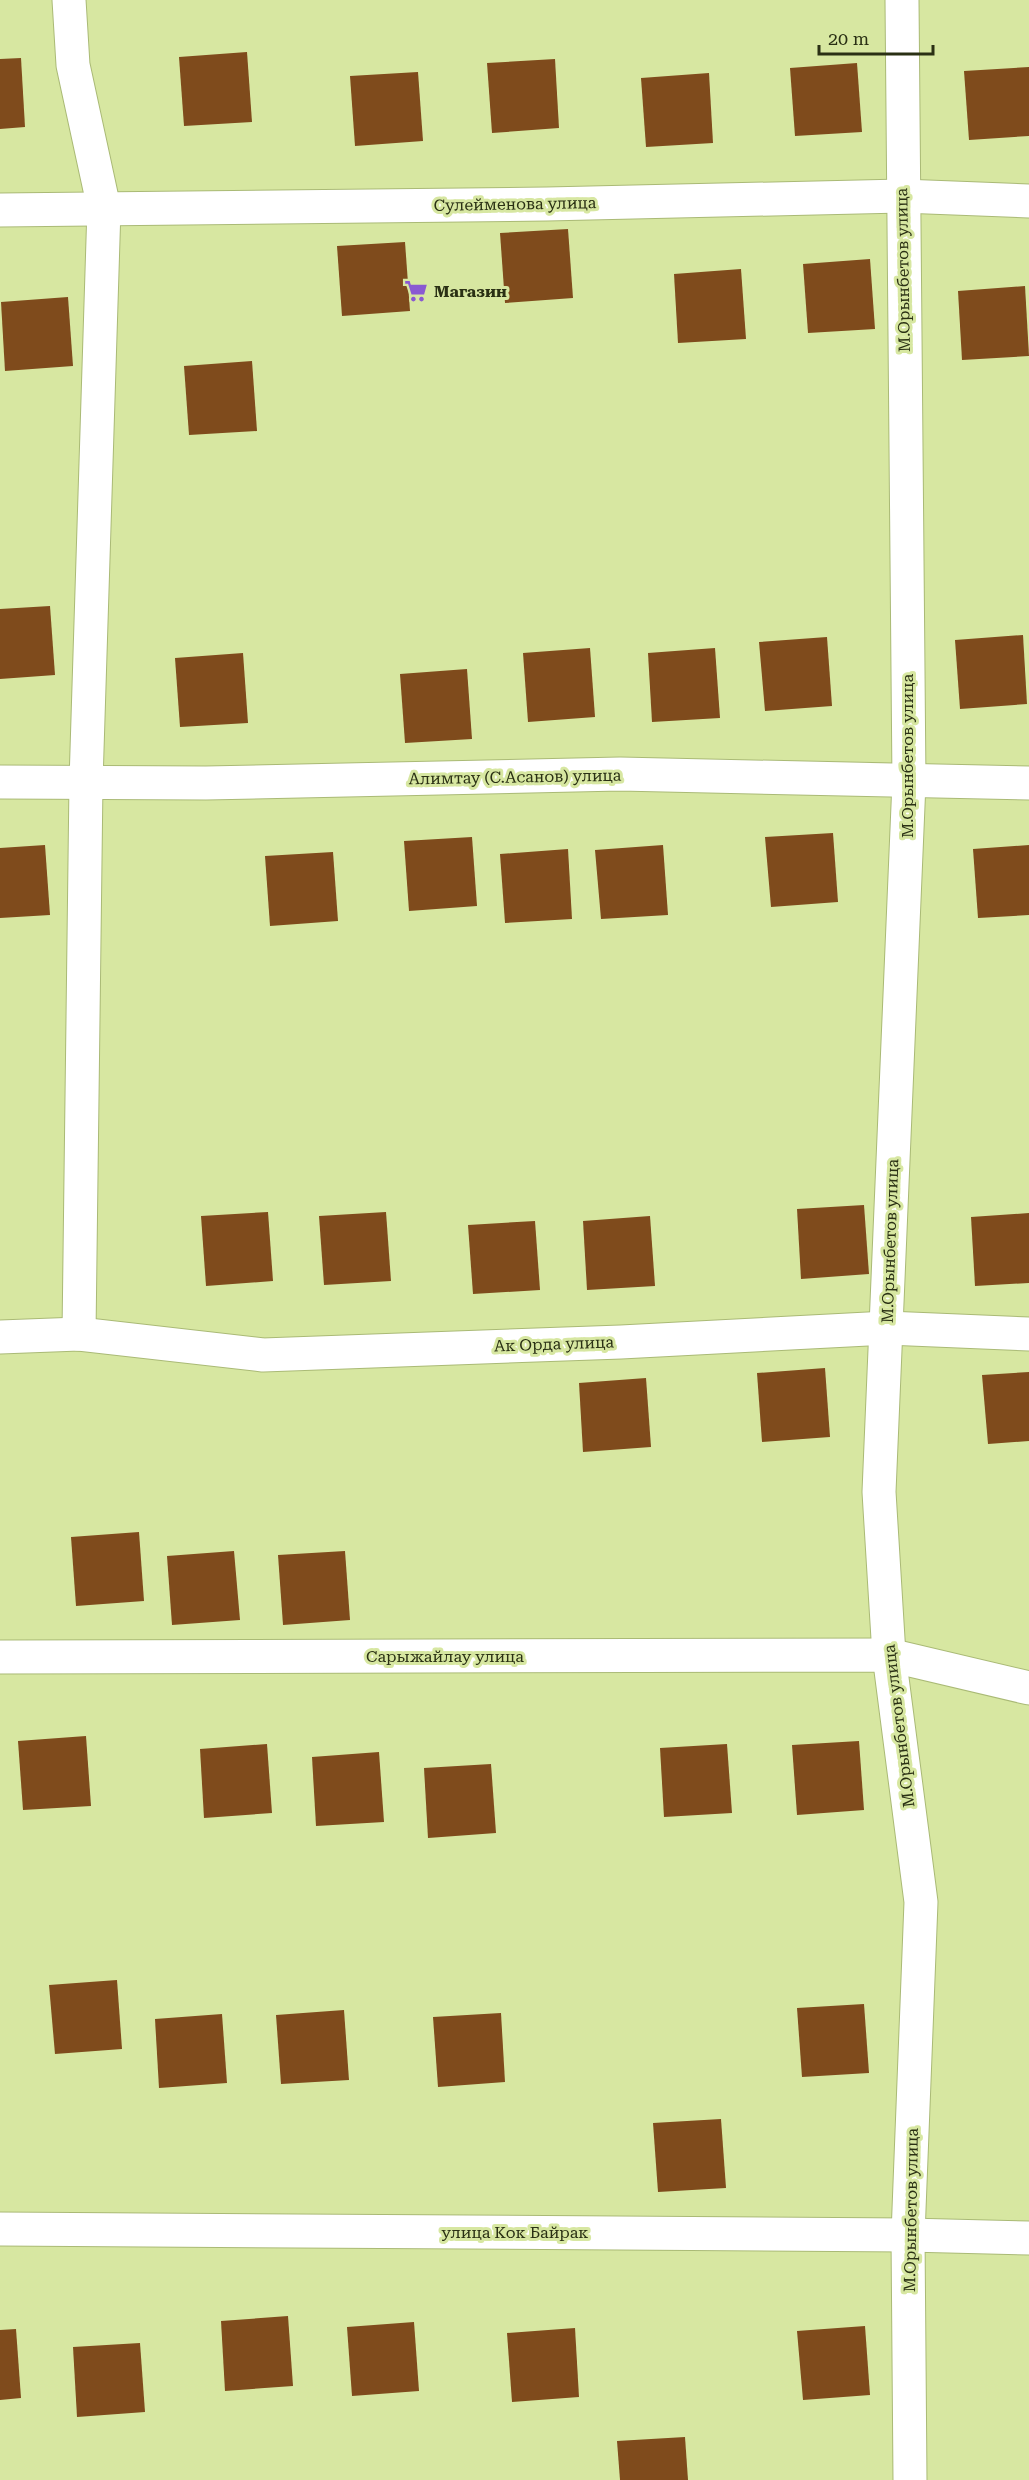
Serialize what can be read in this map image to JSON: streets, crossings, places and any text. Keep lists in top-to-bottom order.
{
  "streets": {
    "street": [
      "Сулейменова улица",
      "М.Орынбетов улица",
      "Алимтау (С.Асанов) улица",
      "Ак Орда улица",
      "Сарыжайлау улица",
      "улица Кок Байрак"
    ]
  },
  "crossings": [
    ["Сулейменова улица", "М.Орынбетов улица"],
    ["М.Орынбетов улица", "Алимтау (С.Асанов) улица"],
    ["М.Орынбетов улица", "Ак Орда улица"],
    ["М.Орынбетов улица", "Сарыжайлау улица"],
    ["М.Орынбетов улица", "улица Кок Байрак"]
  ],
  "places": {
    "supermarket": ["Магазин"]
  },
  "scale_bar": "20 m"
}
